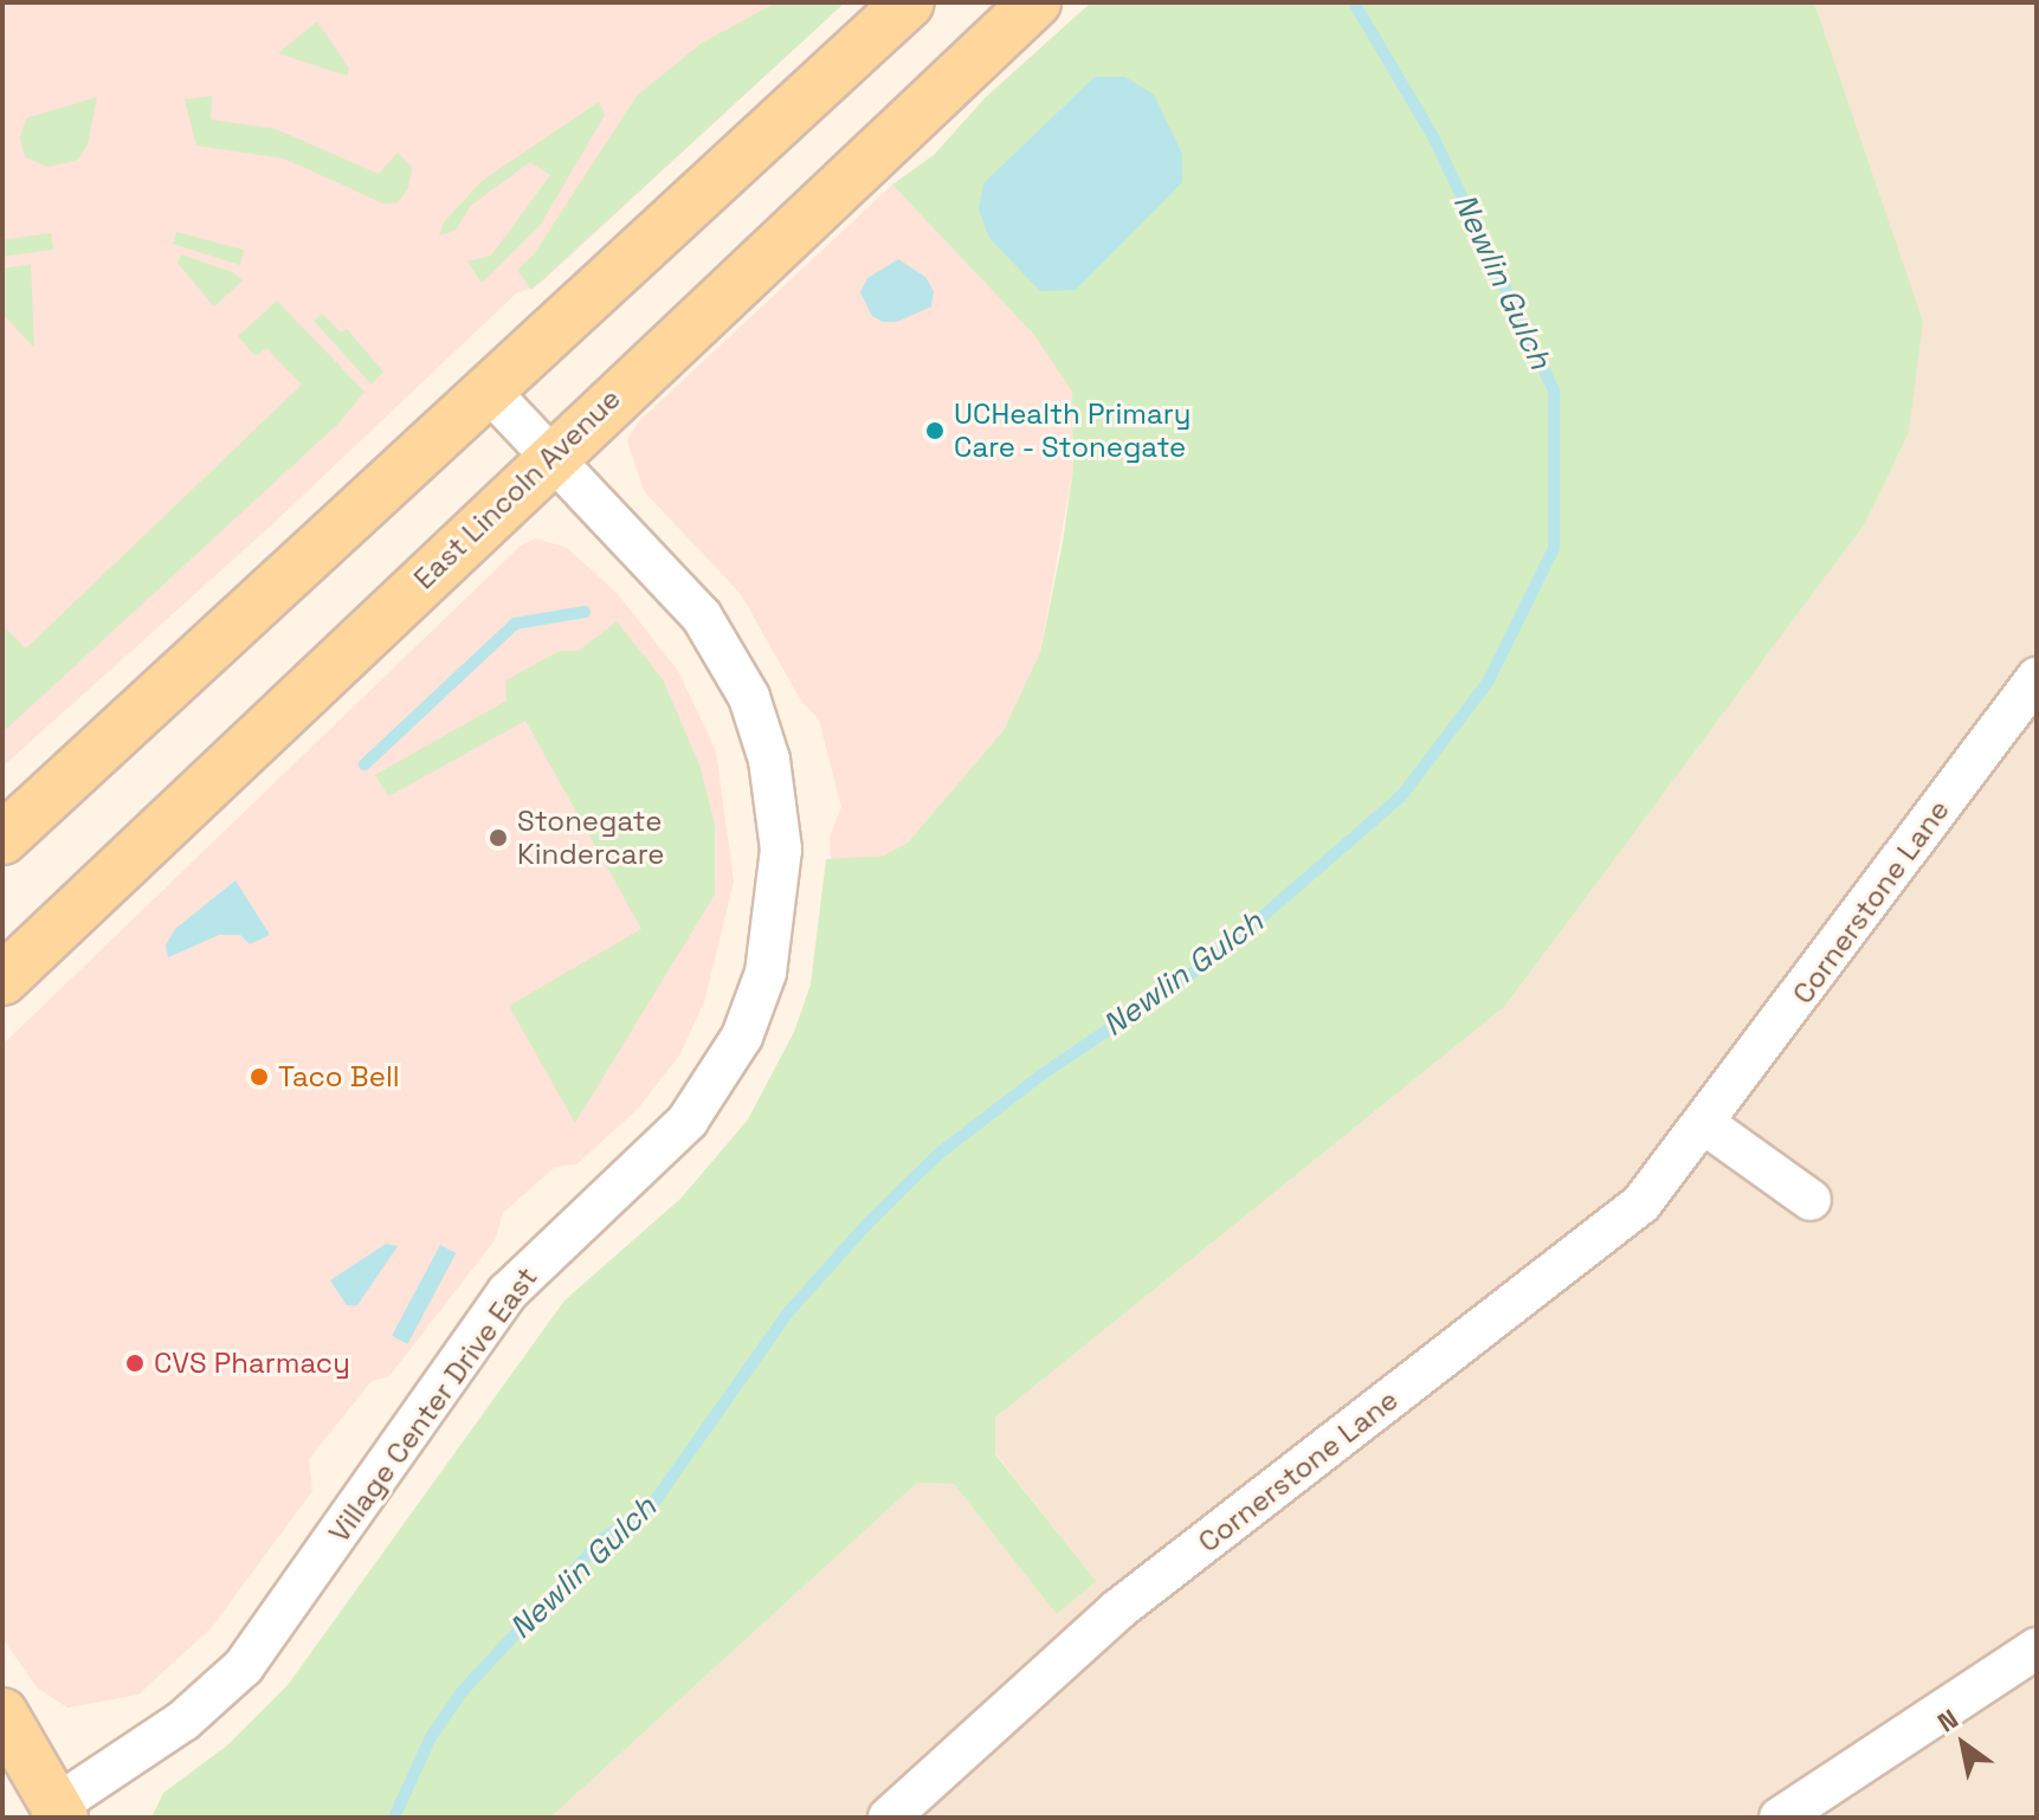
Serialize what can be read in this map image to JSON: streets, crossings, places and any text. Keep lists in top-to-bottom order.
{
  "streets": {
    "main road": ["East Lincoln Avenue"],
    "street": ["Cornerstone Lane", "Village Center Drive East"]
  },
  "crossings": [
    ["East Lincoln Avenue", "Village Center Drive East"]
  ],
  "water": ["Newlin Gulch"],
  "places": [
    "UCHealth Primary Care - Stonegate",
    "Stonegate Kindercare",
    "Taco Bell",
    "CVS Pharmacy"
  ],
  "north": "top left"
}
